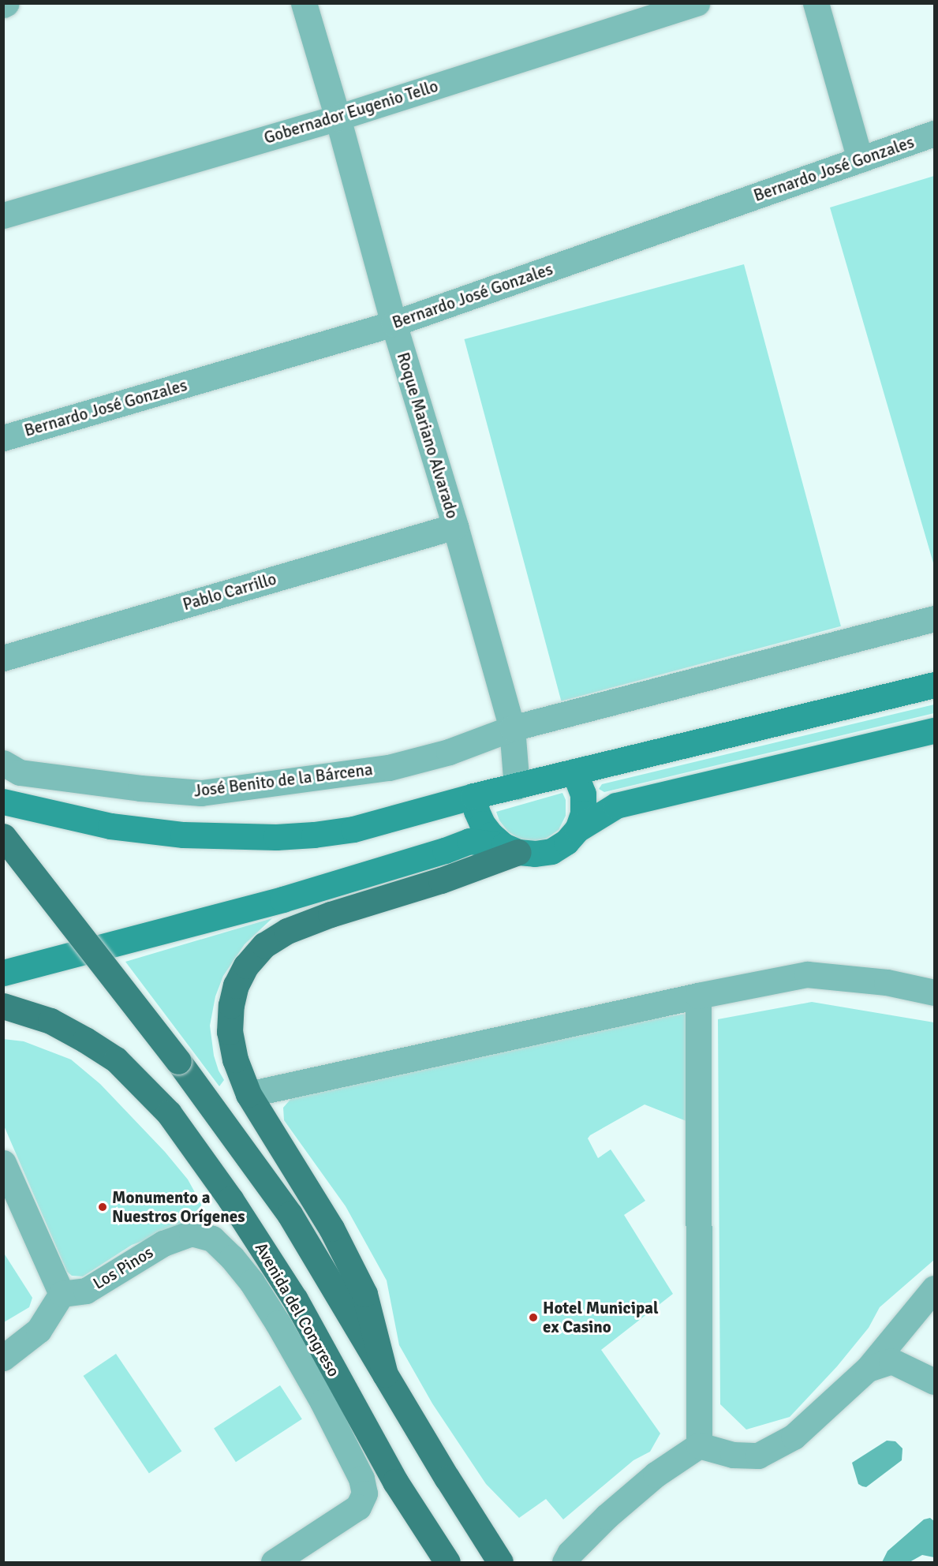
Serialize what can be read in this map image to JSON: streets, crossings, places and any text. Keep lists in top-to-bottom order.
{
  "streets": {
    "main road": ["Avenida del Congreso"],
    "street": [
      "Gobernador Eugenio Tello",
      "Bernardo José Gonzales",
      "Roque Mariano Alvarado",
      "Pablo Carrillo",
      "José Benito de la Bárcena",
      "Los Pinos"
    ]
  },
  "crossings": [
    ["Gobernador Eugenio Tello", "Roque Mariano Alvarado"],
    ["Bernardo José Gonzales", "Roque Mariano Alvarado"],
    ["Roque Mariano Alvarado", "Pablo Carrillo"],
    ["Roque Mariano Alvarado", "José Benito de la Bárcena"]
  ],
  "places": ["Monumento a Nuestros Orígenes", "Hotel Municipal ex Casino"]
}
